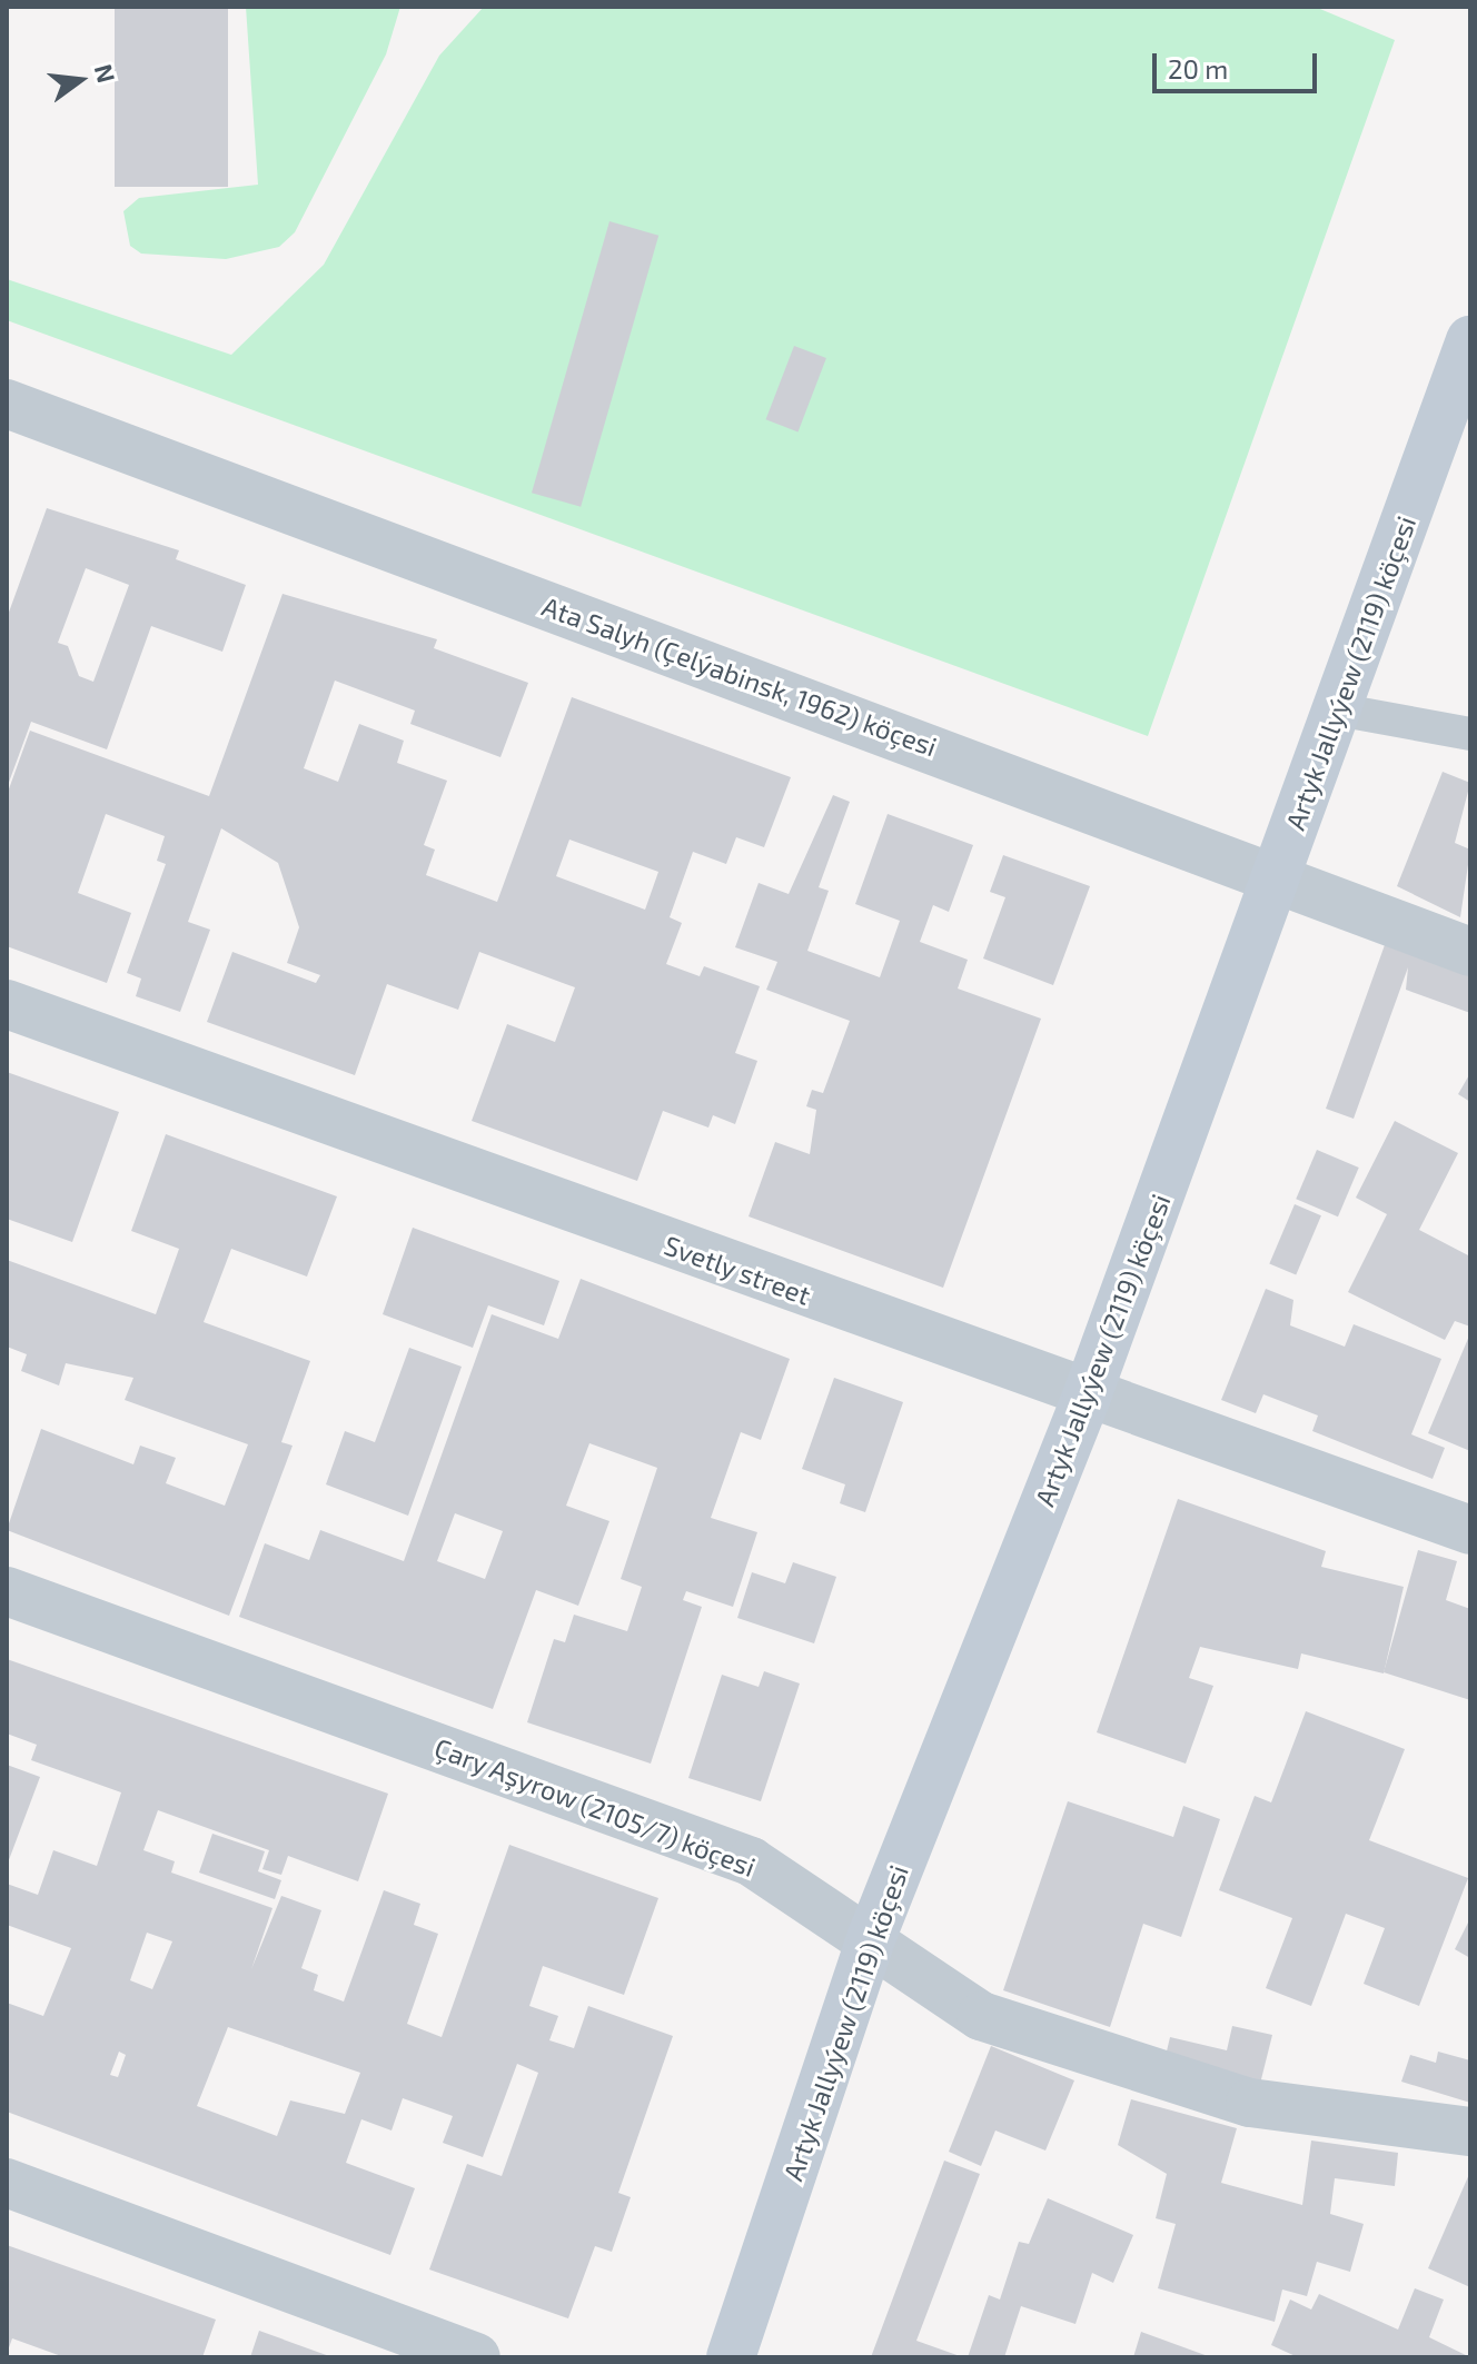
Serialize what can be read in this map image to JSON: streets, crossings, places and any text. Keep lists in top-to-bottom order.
{
  "streets": {
    "street": [
      "Artyk Jallyýew (2119) köçesi",
      "Ata Salyh (Çelýabinsk, 1962) köçesi",
      "Svetly street",
      "Çary Aşyrow (2105/7) köçesi"
    ]
  },
  "crossings": [
    ["Artyk Jallyýew (2119) köçesi", "Ata Salyh (Çelýabinsk, 1962) köçesi"],
    ["Artyk Jallyýew (2119) köçesi", "Svetly street"],
    ["Artyk Jallyýew (2119) köçesi", "Çary Aşyrow (2105/7) köçesi"]
  ],
  "scale_bar": "20 m",
  "north": "right"
}
